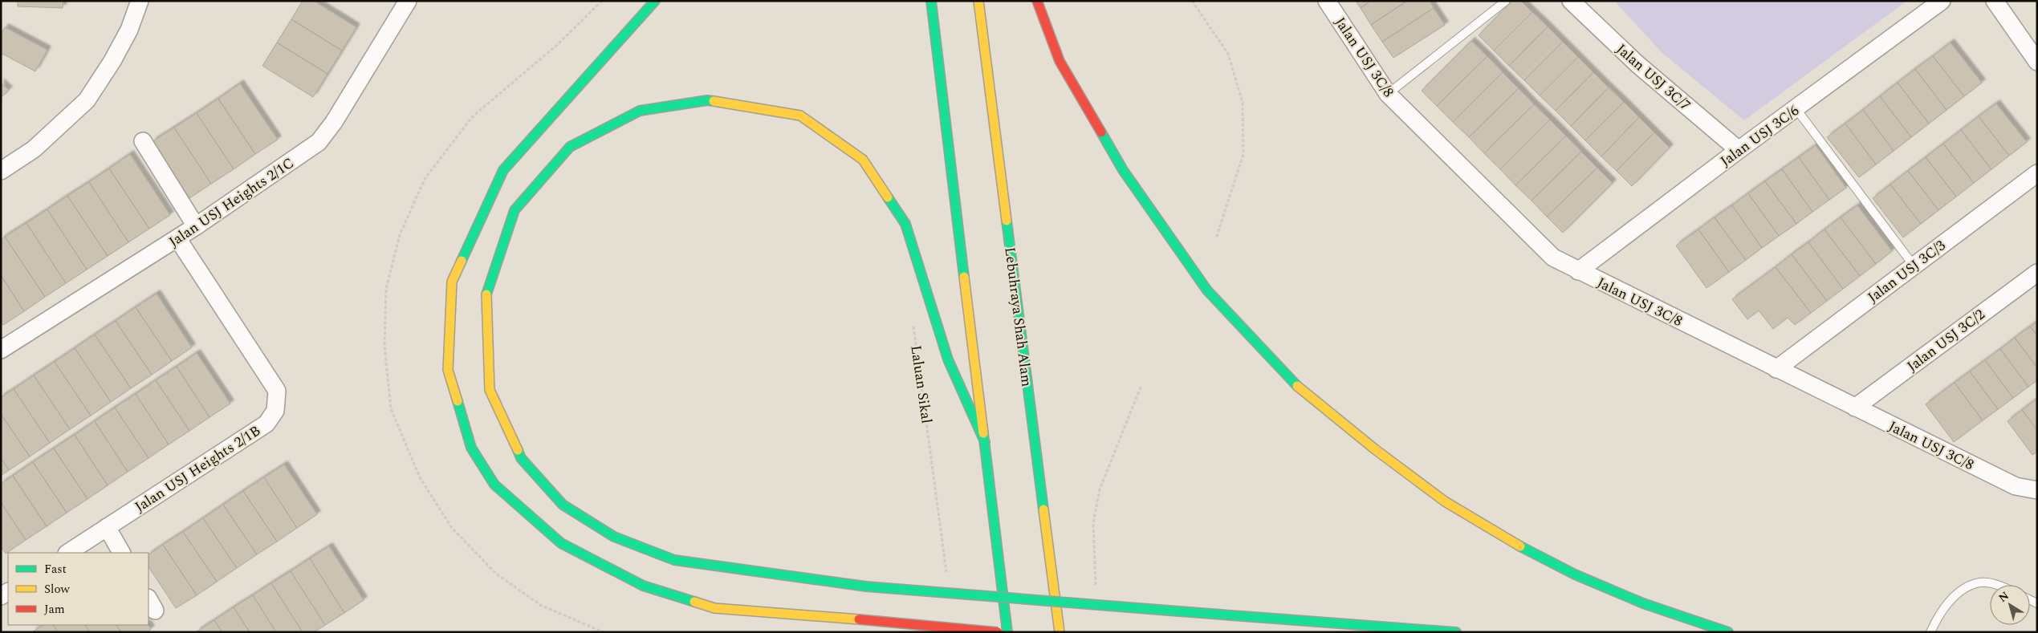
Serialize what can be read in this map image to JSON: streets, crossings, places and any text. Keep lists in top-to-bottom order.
{
  "streets": {
    "highway": ["Lebuhraya Shah Alam"],
    "street": [
      "Jalan USJ 3C/8",
      "Jalan USJ 3C/7",
      "Jalan USJ 3C/6",
      "Jalan USJ Heights 2/1C",
      "Jalan USJ 3C/3",
      "Jalan USJ 3C/2",
      "Jalan USJ Heights 2/1B"
    ],
    "path": ["Laluan Sikal"]
  },
  "crossings": [
    ["Jalan USJ 3C/8", "Jalan USJ 3C/6"],
    ["Jalan USJ 3C/8", "Jalan USJ 3C/3"],
    ["Jalan USJ 3C/8", "Jalan USJ 3C/2"],
    ["Jalan USJ 3C/7", "Jalan USJ 3C/6"],
    ["Jalan USJ Heights 2/1C", "Jalan USJ Heights 2/1B"]
  ],
  "legend": ["Fast", "Slow", "Jam"],
  "north": "top left"
}
